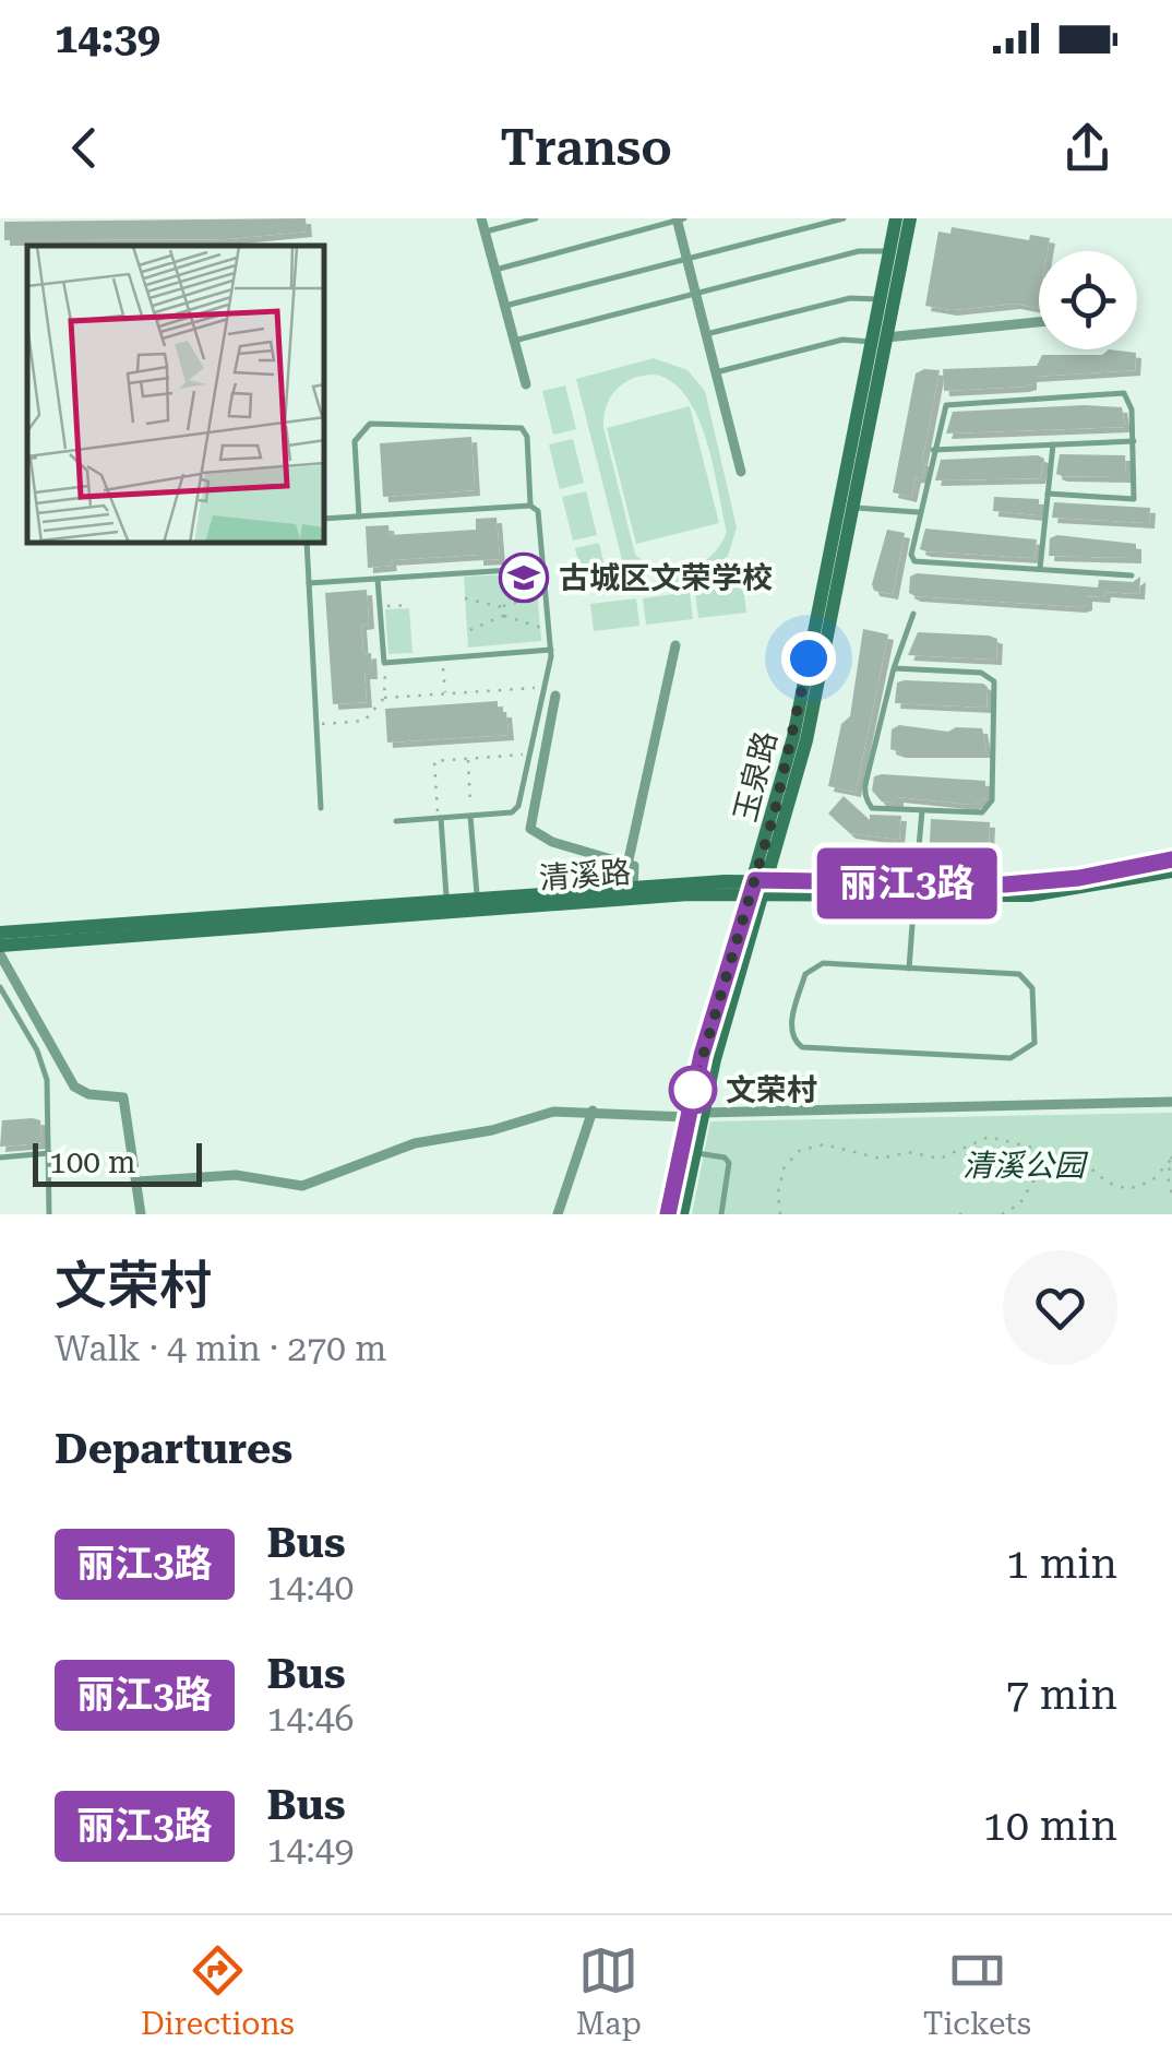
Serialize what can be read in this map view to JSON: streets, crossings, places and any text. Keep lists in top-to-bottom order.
{
  "streets": {
    "street": ["玉泉路", "清溪路"]
  },
  "crossings": [
    ["玉泉路", "清溪路"]
  ],
  "parks": ["清溪公园"],
  "places": {
    "school or university": ["古城区文荣学校"],
    "other": ["文荣村"]
  },
  "lines": ["bus line 丽江3路"],
  "scale_bar": "100 m",
  "page": {
    "status": "14:39",
    "header": "Transo",
    "on_map": "丽江3路",
    "scale": "100 m",
    "heading": [
      ["文荣村", "Walk · 4 min · 270 m"],
      "Departures"
    ],
    "list": [
      {
        "mark": "丽江3路",
        "name": "Bus",
        "note": "14:40",
        "value": "1 min"
      },
      {
        "mark": "丽江3路",
        "name": "Bus",
        "note": "14:46",
        "value": "7 min"
      },
      {
        "mark": "丽江3路",
        "name": "Bus",
        "note": "14:49",
        "value": "10 min"
      }
    ],
    "tabs": ["Directions", "Map", "Tickets"]
  }
}
